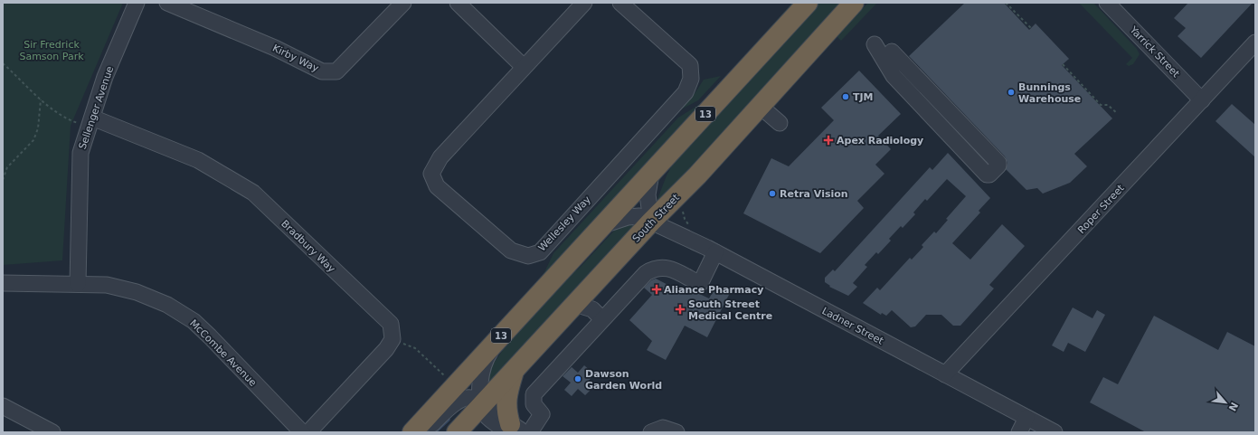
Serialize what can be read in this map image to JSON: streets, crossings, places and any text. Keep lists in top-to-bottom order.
{
  "streets": {
    "highway": ["13", "South Street"],
    "street": [
      "Yarrick Street",
      "Kirby Way",
      "Sellenger Avenue",
      "Roper Street",
      "Wellesley Way",
      "Bradbury Way",
      "Ladner Street",
      "McCombe Avenue"
    ]
  },
  "crossings": [
    ["Yarrick Street", "Roper Street"],
    ["Sellenger Avenue", "Bradbury Way"],
    ["Sellenger Avenue", "McCombe Avenue"],
    ["13", "Ladner Street"],
    ["Roper Street", "Ladner Street"],
    ["South Street", "Ladner Street"]
  ],
  "parks": ["Sir Fredrick Samson Park"],
  "places": {
    "other": [
      "Bunnings Warehouse",
      "TJM",
      "Retra Vision",
      "Dawson Garden World"
    ],
    "health": ["Apex Radiology", "Aliance Pharmacy", "South Street Medical Centre"]
  },
  "north": "bottom right"
}
